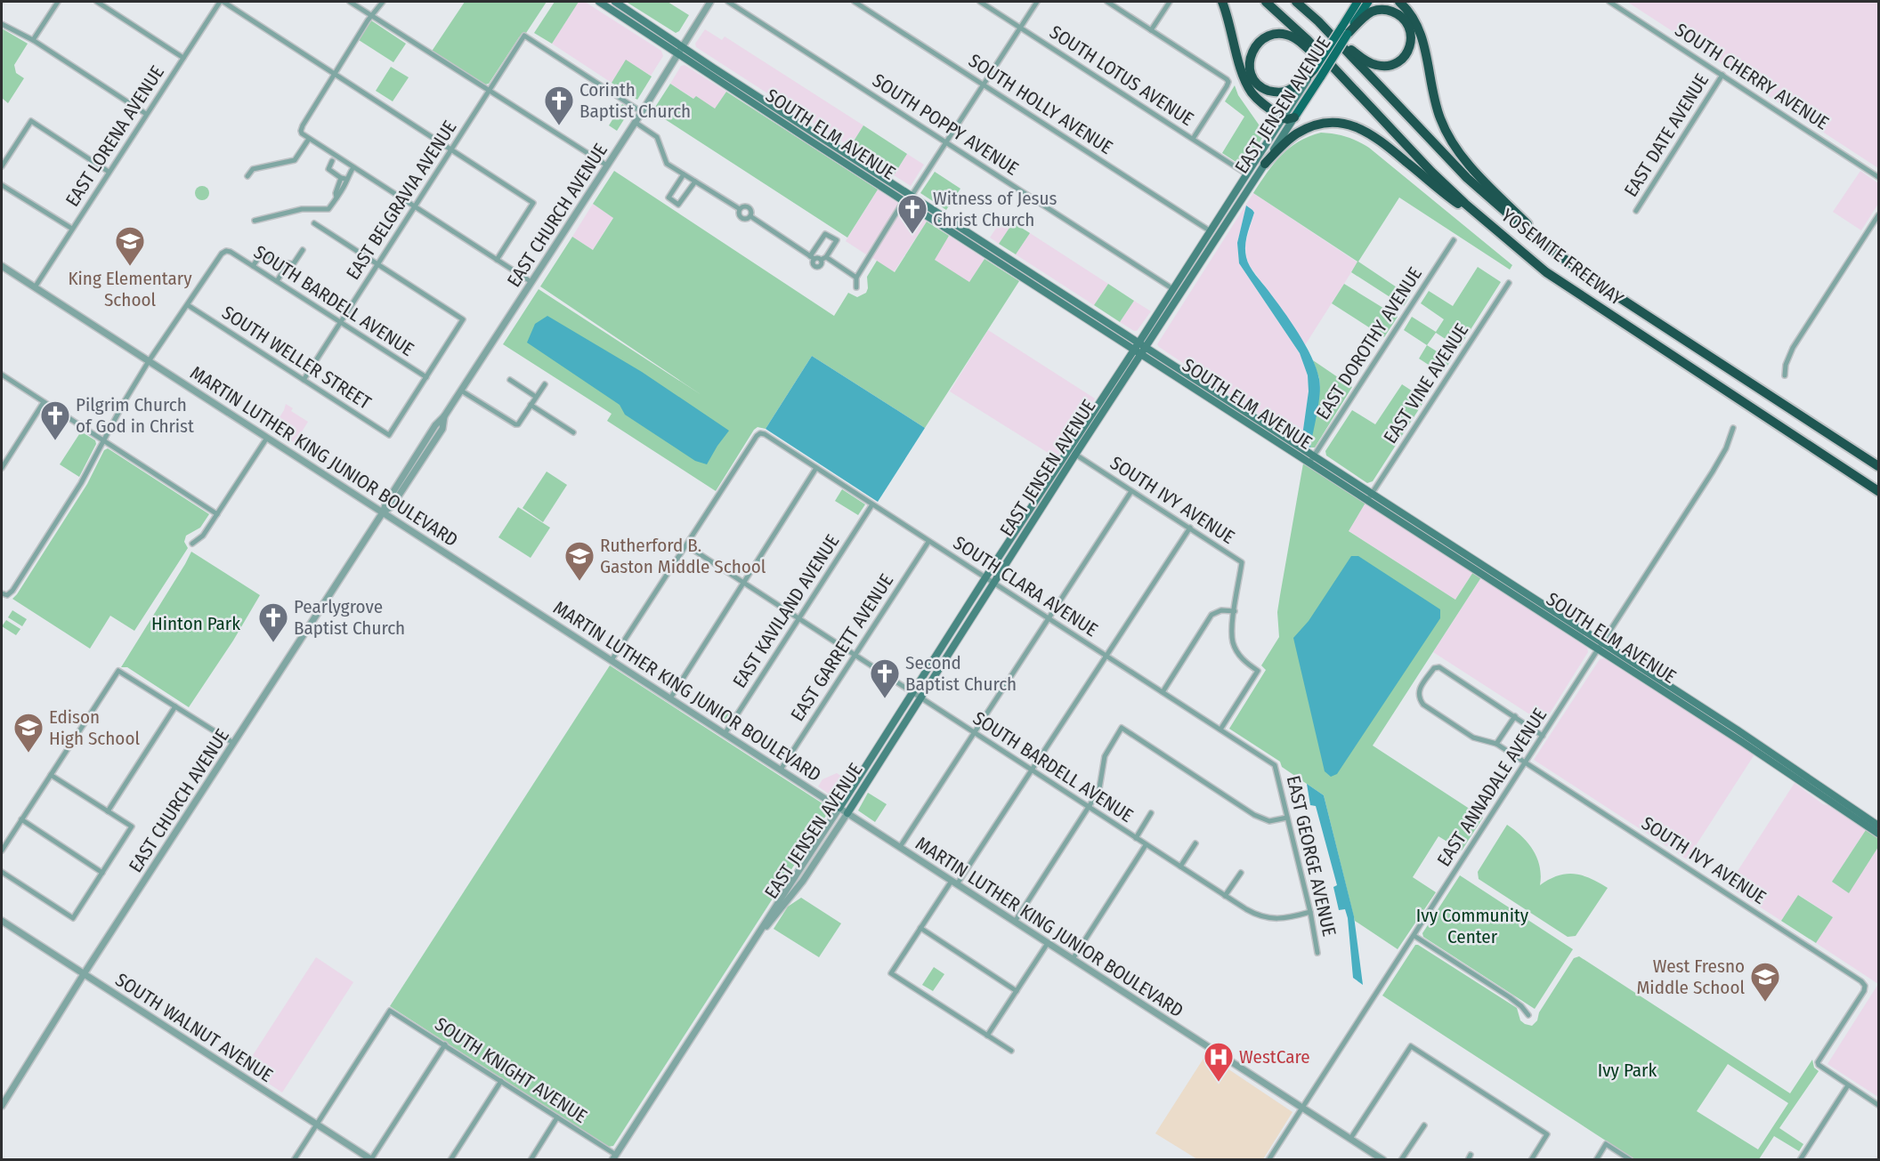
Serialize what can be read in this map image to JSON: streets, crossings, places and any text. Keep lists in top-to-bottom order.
{
  "streets": {
    "highway": ["YOSEMITE FREEWAY"],
    "main road": ["EAST JENSEN AVENUE", "SOUTH ELM AVENUE"],
    "street": [
      "SOUTH LOTUS AVENUE",
      "SOUTH CHERRY AVENUE",
      "SOUTH HOLLY AVENUE",
      "SOUTH POPPY AVENUE",
      "EAST DATE AVENUE",
      "EAST LORENA AVENUE",
      "EAST BELGRAVIA AVENUE",
      "EAST CHURCH AVENUE",
      "SOUTH BARDELL AVENUE",
      "EAST DOROTHY AVENUE",
      "SOUTH WELLER STREET",
      "EAST VINE AVENUE",
      "MARTIN LUTHER KING JUNIOR BOULEVARD",
      "SOUTH IVY AVENUE",
      "SOUTH CLARA AVENUE",
      "EAST KAVILAND AVENUE",
      "EAST GARRETT AVENUE",
      "EAST ANNADALE AVENUE",
      "EAST GEORGE AVENUE",
      "SOUTH WALNUT AVENUE",
      "SOUTH KNIGHT AVENUE"
    ]
  },
  "crossings": [
    ["SOUTH LOTUS AVENUE", "EAST JENSEN AVENUE"],
    ["SOUTH CHERRY AVENUE", "EAST DATE AVENUE"],
    ["SOUTH HOLLY AVENUE", "EAST JENSEN AVENUE"],
    ["EAST JENSEN AVENUE", "SOUTH POPPY AVENUE"],
    ["EAST JENSEN AVENUE", "SOUTH ELM AVENUE"],
    ["EAST JENSEN AVENUE", "SOUTH BARDELL AVENUE"],
    ["EAST JENSEN AVENUE", "MARTIN LUTHER KING JUNIOR BOULEVARD"],
    ["EAST JENSEN AVENUE", "SOUTH IVY AVENUE"],
    ["EAST JENSEN AVENUE", "SOUTH CLARA AVENUE"],
    ["EAST JENSEN AVENUE", "SOUTH KNIGHT AVENUE"],
    ["SOUTH ELM AVENUE", "EAST CHURCH AVENUE"],
    ["SOUTH ELM AVENUE", "EAST DOROTHY AVENUE"],
    ["SOUTH ELM AVENUE", "EAST VINE AVENUE"],
    ["SOUTH ELM AVENUE", "EAST ANNADALE AVENUE"],
    ["EAST LORENA AVENUE", "MARTIN LUTHER KING JUNIOR BOULEVARD"],
    ["EAST BELGRAVIA AVENUE", "EAST CHURCH AVENUE"],
    ["EAST BELGRAVIA AVENUE", "SOUTH BARDELL AVENUE"],
    ["EAST BELGRAVIA AVENUE", "SOUTH WELLER STREET"],
    ["EAST CHURCH AVENUE", "MARTIN LUTHER KING JUNIOR BOULEVARD"],
    ["EAST CHURCH AVENUE", "SOUTH WALNUT AVENUE"],
    ["SOUTH BARDELL AVENUE", "SOUTH WELLER STREET"],
    ["SOUTH BARDELL AVENUE", "SOUTH CLARA AVENUE"],
    ["SOUTH BARDELL AVENUE", "EAST KAVILAND AVENUE"],
    ["SOUTH BARDELL AVENUE", "EAST GARRETT AVENUE"],
    ["SOUTH BARDELL AVENUE", "EAST GEORGE AVENUE"],
    ["MARTIN LUTHER KING JUNIOR BOULEVARD", "EAST KAVILAND AVENUE"],
    ["MARTIN LUTHER KING JUNIOR BOULEVARD", "EAST GARRETT AVENUE"],
    ["MARTIN LUTHER KING JUNIOR BOULEVARD", "EAST ANNADALE AVENUE"],
    ["SOUTH IVY AVENUE", "SOUTH CLARA AVENUE"],
    ["SOUTH IVY AVENUE", "EAST ANNADALE AVENUE"],
    ["SOUTH CLARA AVENUE", "EAST KAVILAND AVENUE"],
    ["SOUTH CLARA AVENUE", "EAST GARRETT AVENUE"],
    ["SOUTH CLARA AVENUE", "EAST GEORGE AVENUE"],
    ["SOUTH WALNUT AVENUE", "SOUTH KNIGHT AVENUE"]
  ],
  "parks": ["Hinton Park", "Ivy Community Center", "Ivy Park"],
  "places": {
    "church": [
      "Corinth Baptist Church",
      "Witness of Jesus Christ Church",
      "Pilgrim Church of God in Christ",
      "Pearlygrove Baptist Church",
      "Second Baptist Church"
    ],
    "school or university": [
      "King Elementary School",
      "Rutherford B. Gaston Middle School",
      "Edison High School",
      "West Fresno Middle School"
    ],
    "hospital": ["WestCare"]
  }
}
